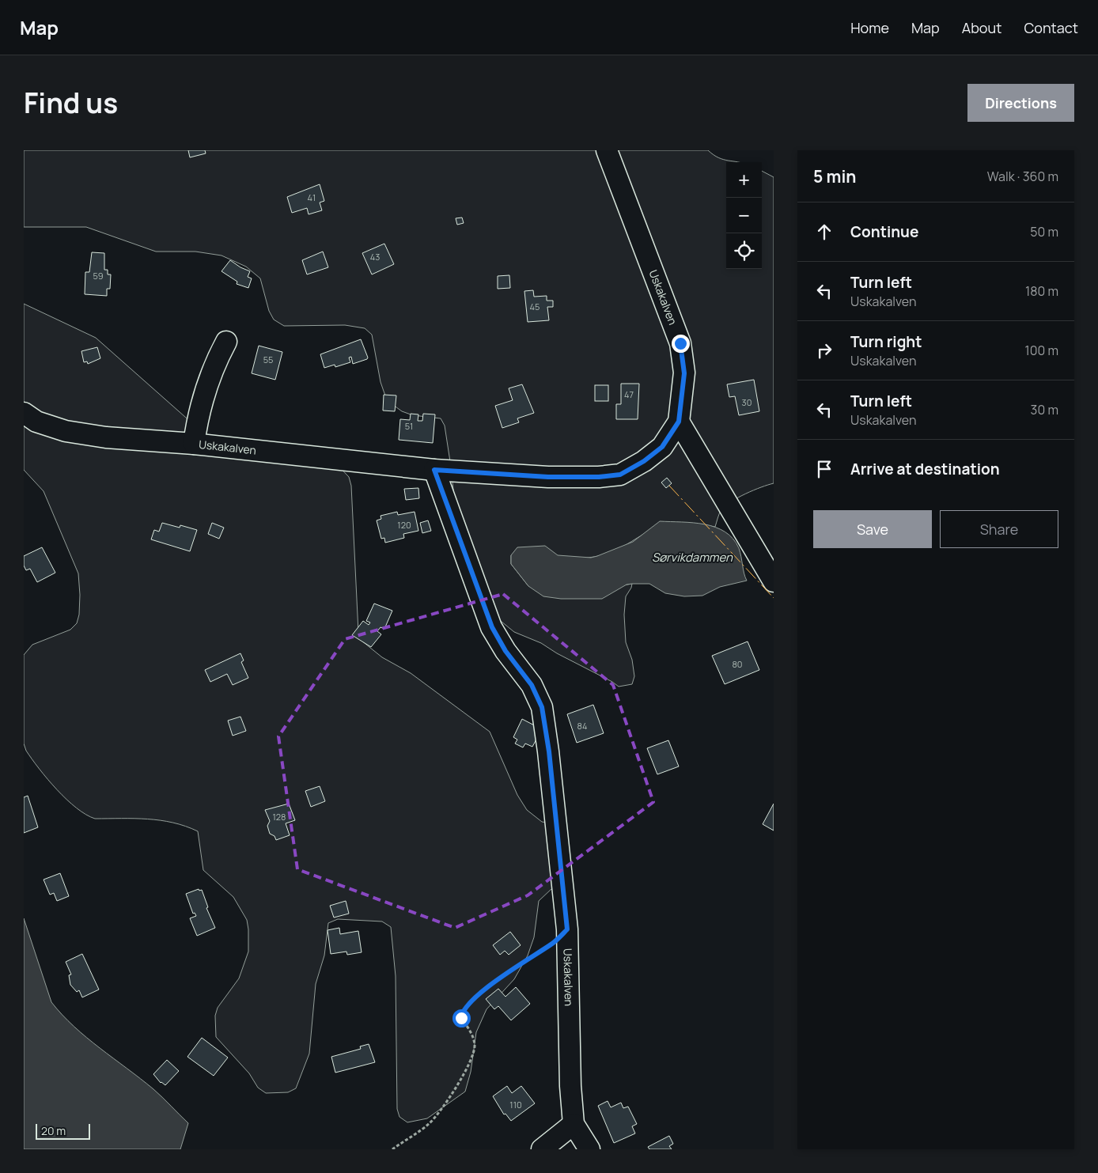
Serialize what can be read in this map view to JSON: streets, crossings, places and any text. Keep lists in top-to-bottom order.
{
  "streets": {
    "street": ["Uskakalven"]
  },
  "water": ["Sørvikdammen"],
  "house_numbers": [
    "41",
    "43",
    "59",
    "45",
    "55",
    "47",
    "30",
    "51",
    "120",
    "80",
    "84",
    "128",
    "110"
  ],
  "scale_bar": "20 m",
  "page": {
    "header": "Map",
    "nav": [
      "Home",
      "Map",
      "About",
      "Contact"
    ],
    "title": "Find us",
    "buttons": [
      "Directions",
      ["Save", "Share"]
    ],
    "heading": ["5 min", "Walk · 360 m"],
    "map_buttons": ["+", "−"],
    "list": [
      ["Continue", "50 m"],
      ["Turn left", "Uskakalven", "180 m"],
      ["Turn right", "Uskakalven", "100 m"],
      ["Turn left", "Uskakalven", "30 m"],
      "Arrive at destination"
    ],
    "scale": "20 m"
  }
}
